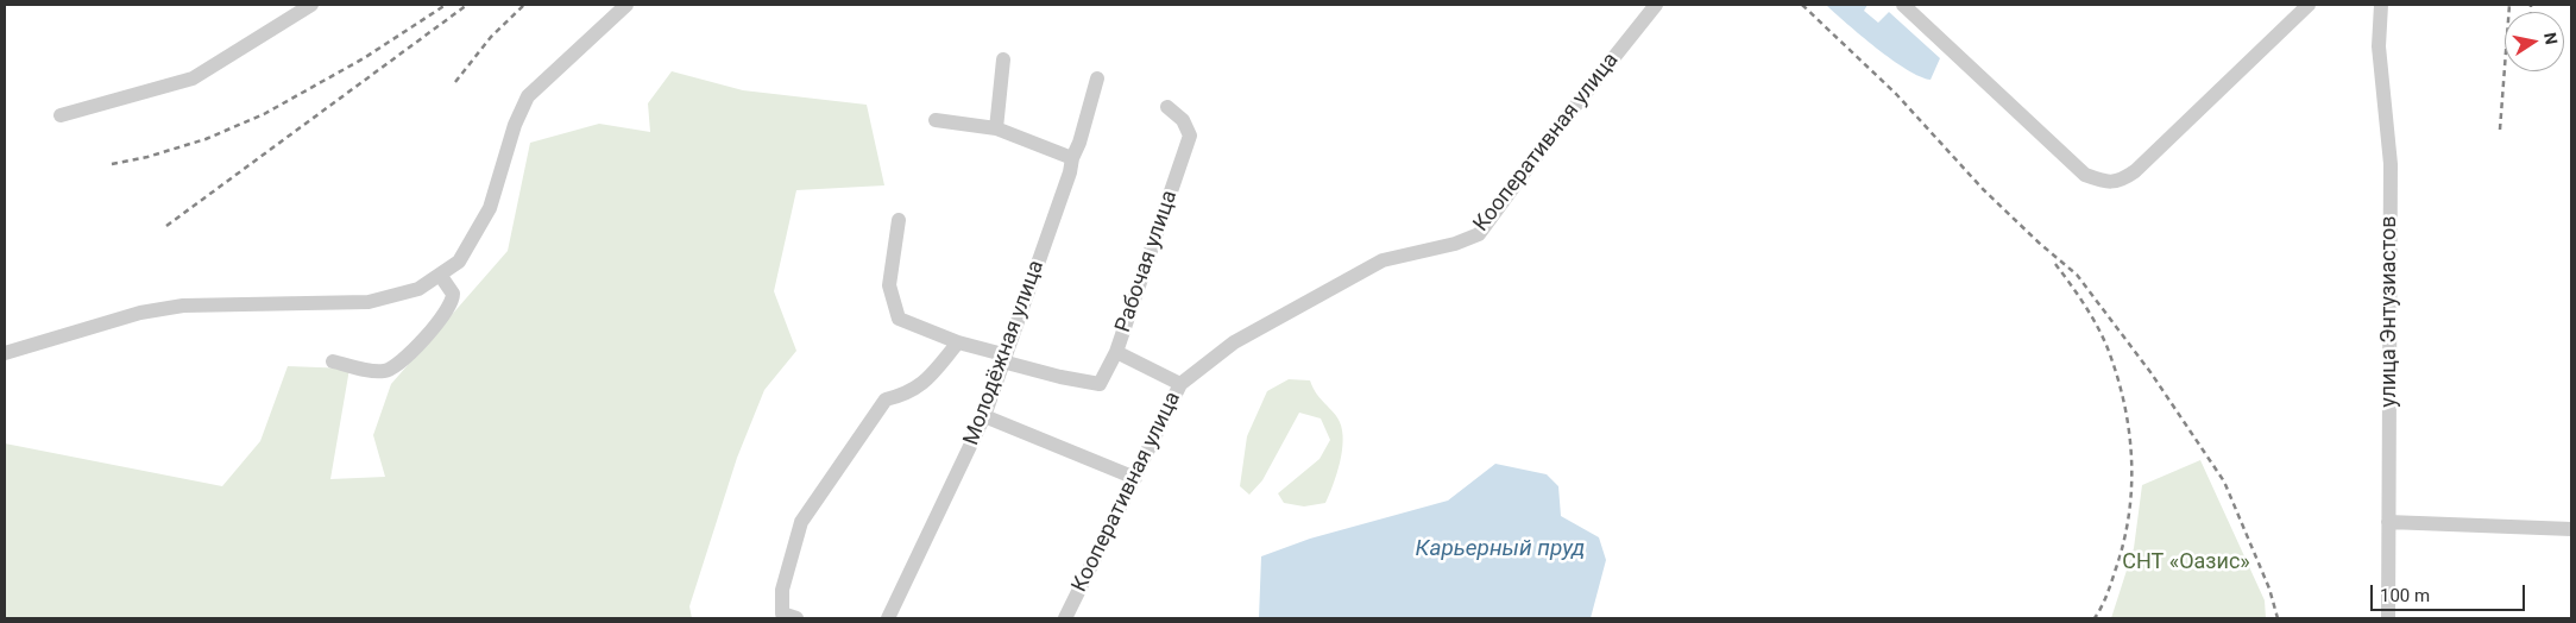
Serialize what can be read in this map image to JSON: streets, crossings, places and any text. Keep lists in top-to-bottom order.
{
  "streets": {
    "street": [
      "Кооперативная улица",
      "Рабочая улица",
      "улица Энтузиастов",
      "Молодёжная улица"
    ]
  },
  "crossings": [
    ["Рабочая улица", "Молодёжная улица"]
  ],
  "water": ["Карьерный пруд"],
  "parks": ["СНТ «Оазис»"],
  "scale_bar": "100 m",
  "north": "right"
}
